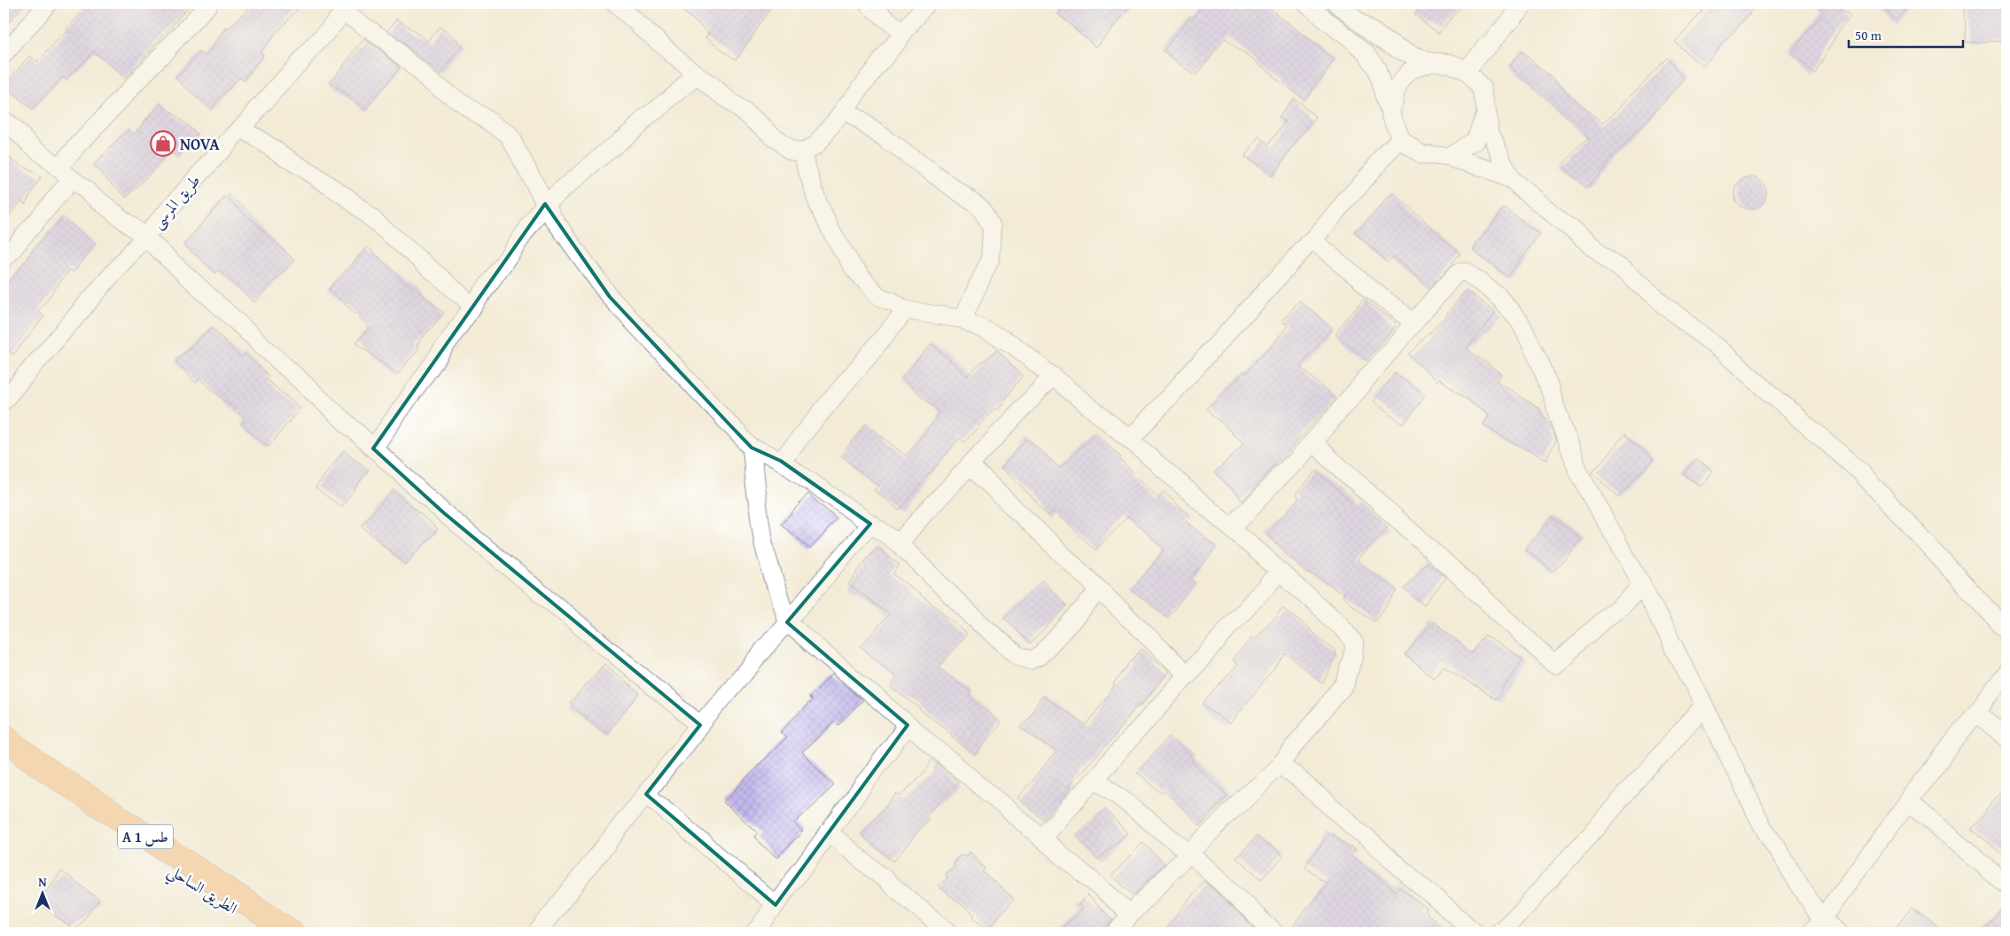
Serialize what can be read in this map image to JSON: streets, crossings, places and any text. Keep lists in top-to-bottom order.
{
  "streets": {
    "highway": ["A 1 طس", "الطريق الساحلي"],
    "street": ["طريق المرسى"]
  },
  "places": {
    "shop": ["NOVA"]
  },
  "scale_bar": "50 m",
  "north": "top"
}
